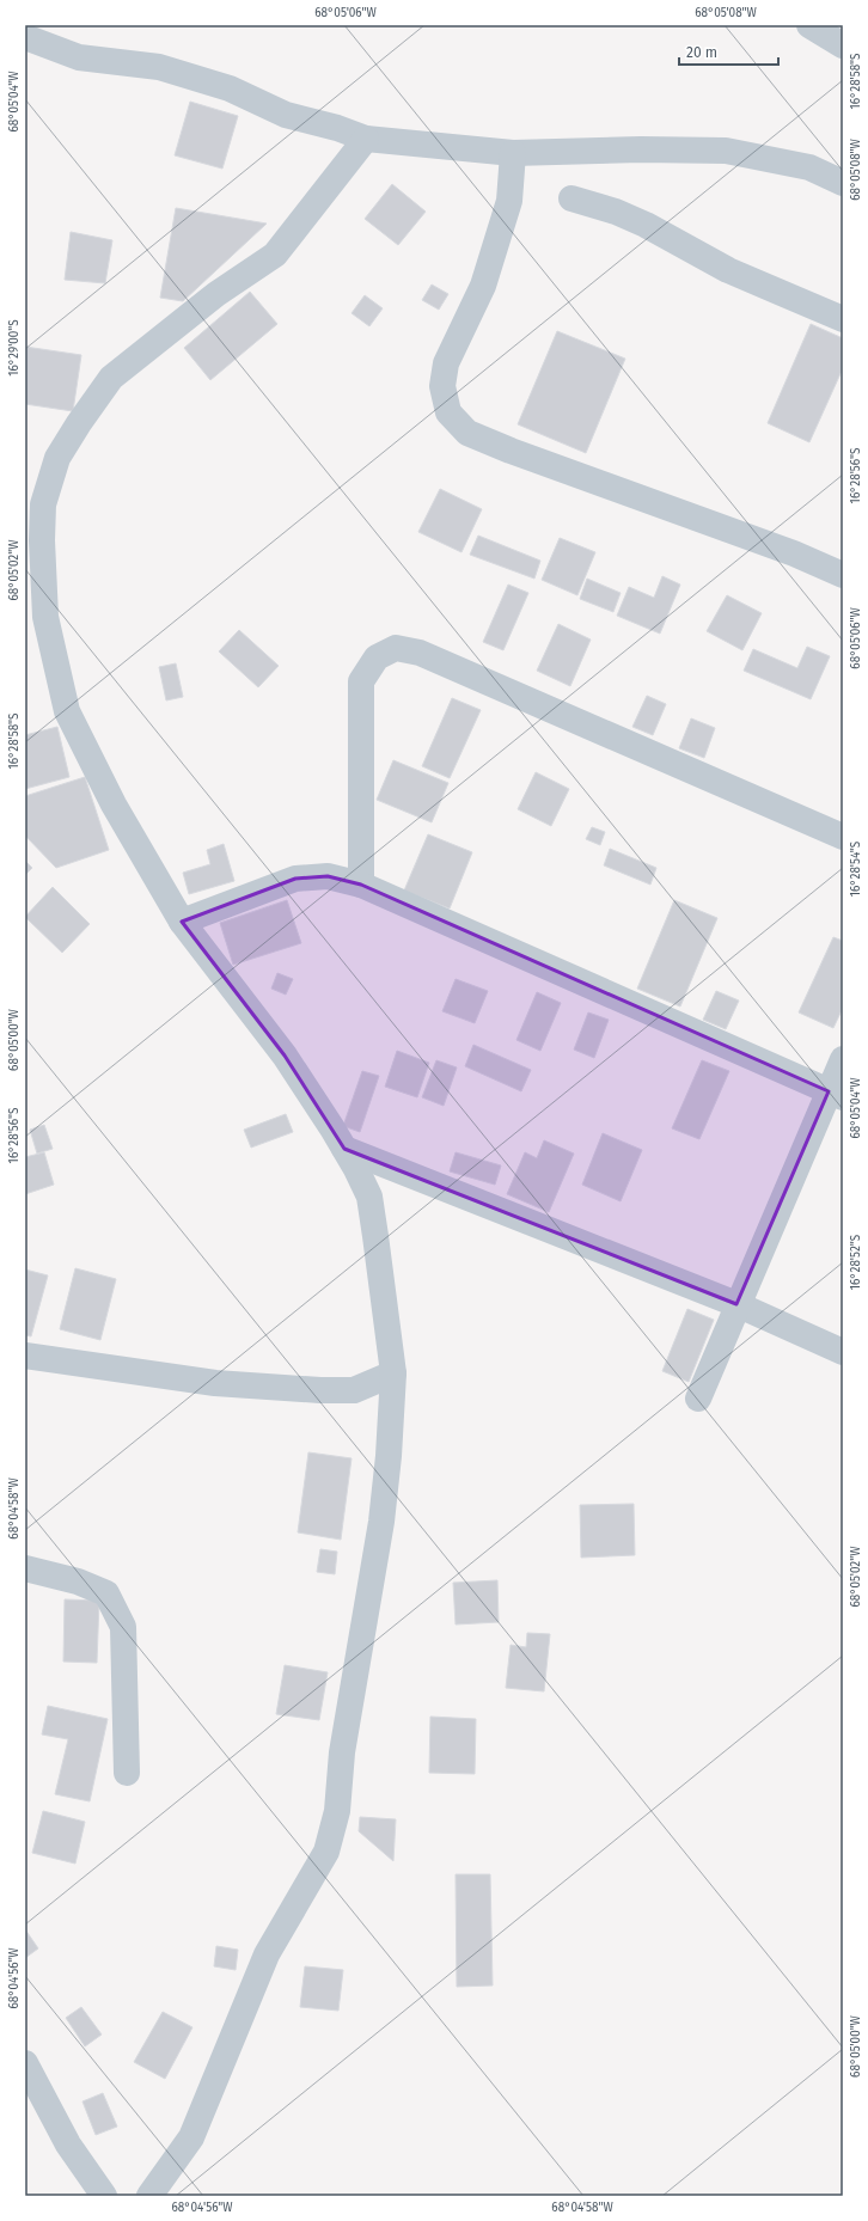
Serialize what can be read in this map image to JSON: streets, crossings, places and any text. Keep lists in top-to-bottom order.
{
  "scale_bar": "20 m",
  "coordinates": [
    "68°05'06\"W",
    "68°05'08\"W",
    "16°28'58\"S",
    "68°05'04\"W",
    "16°29'00\"S",
    "16°28'56\"S",
    "68°05'02\"W",
    "16°28'54\"S",
    "68°05'00\"W",
    "16°28'52\"S",
    "68°04'58\"W",
    "68°04'56\"W"
  ]
}
